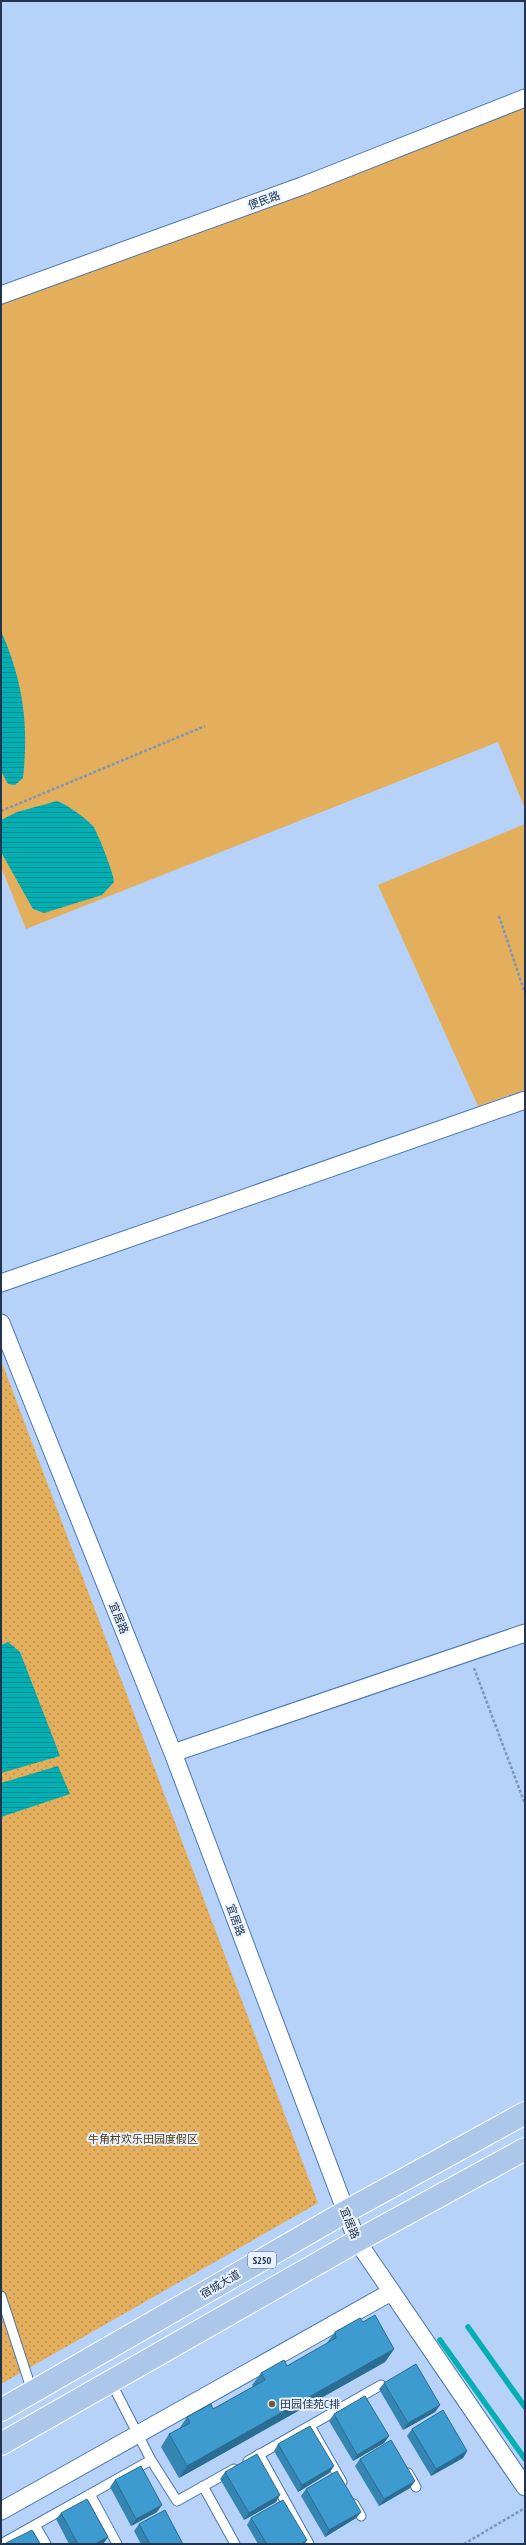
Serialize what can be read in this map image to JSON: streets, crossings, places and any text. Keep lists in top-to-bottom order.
{
  "streets": {
    "main road": ["S250", "宿城大道"],
    "street": ["便民路", "宜居路"]
  },
  "crossings": [
    ["宜居路", "宿城大道"]
  ],
  "parks": ["牛角村欢乐田园度假区"],
  "places": ["田园佳苑C排"]
}
